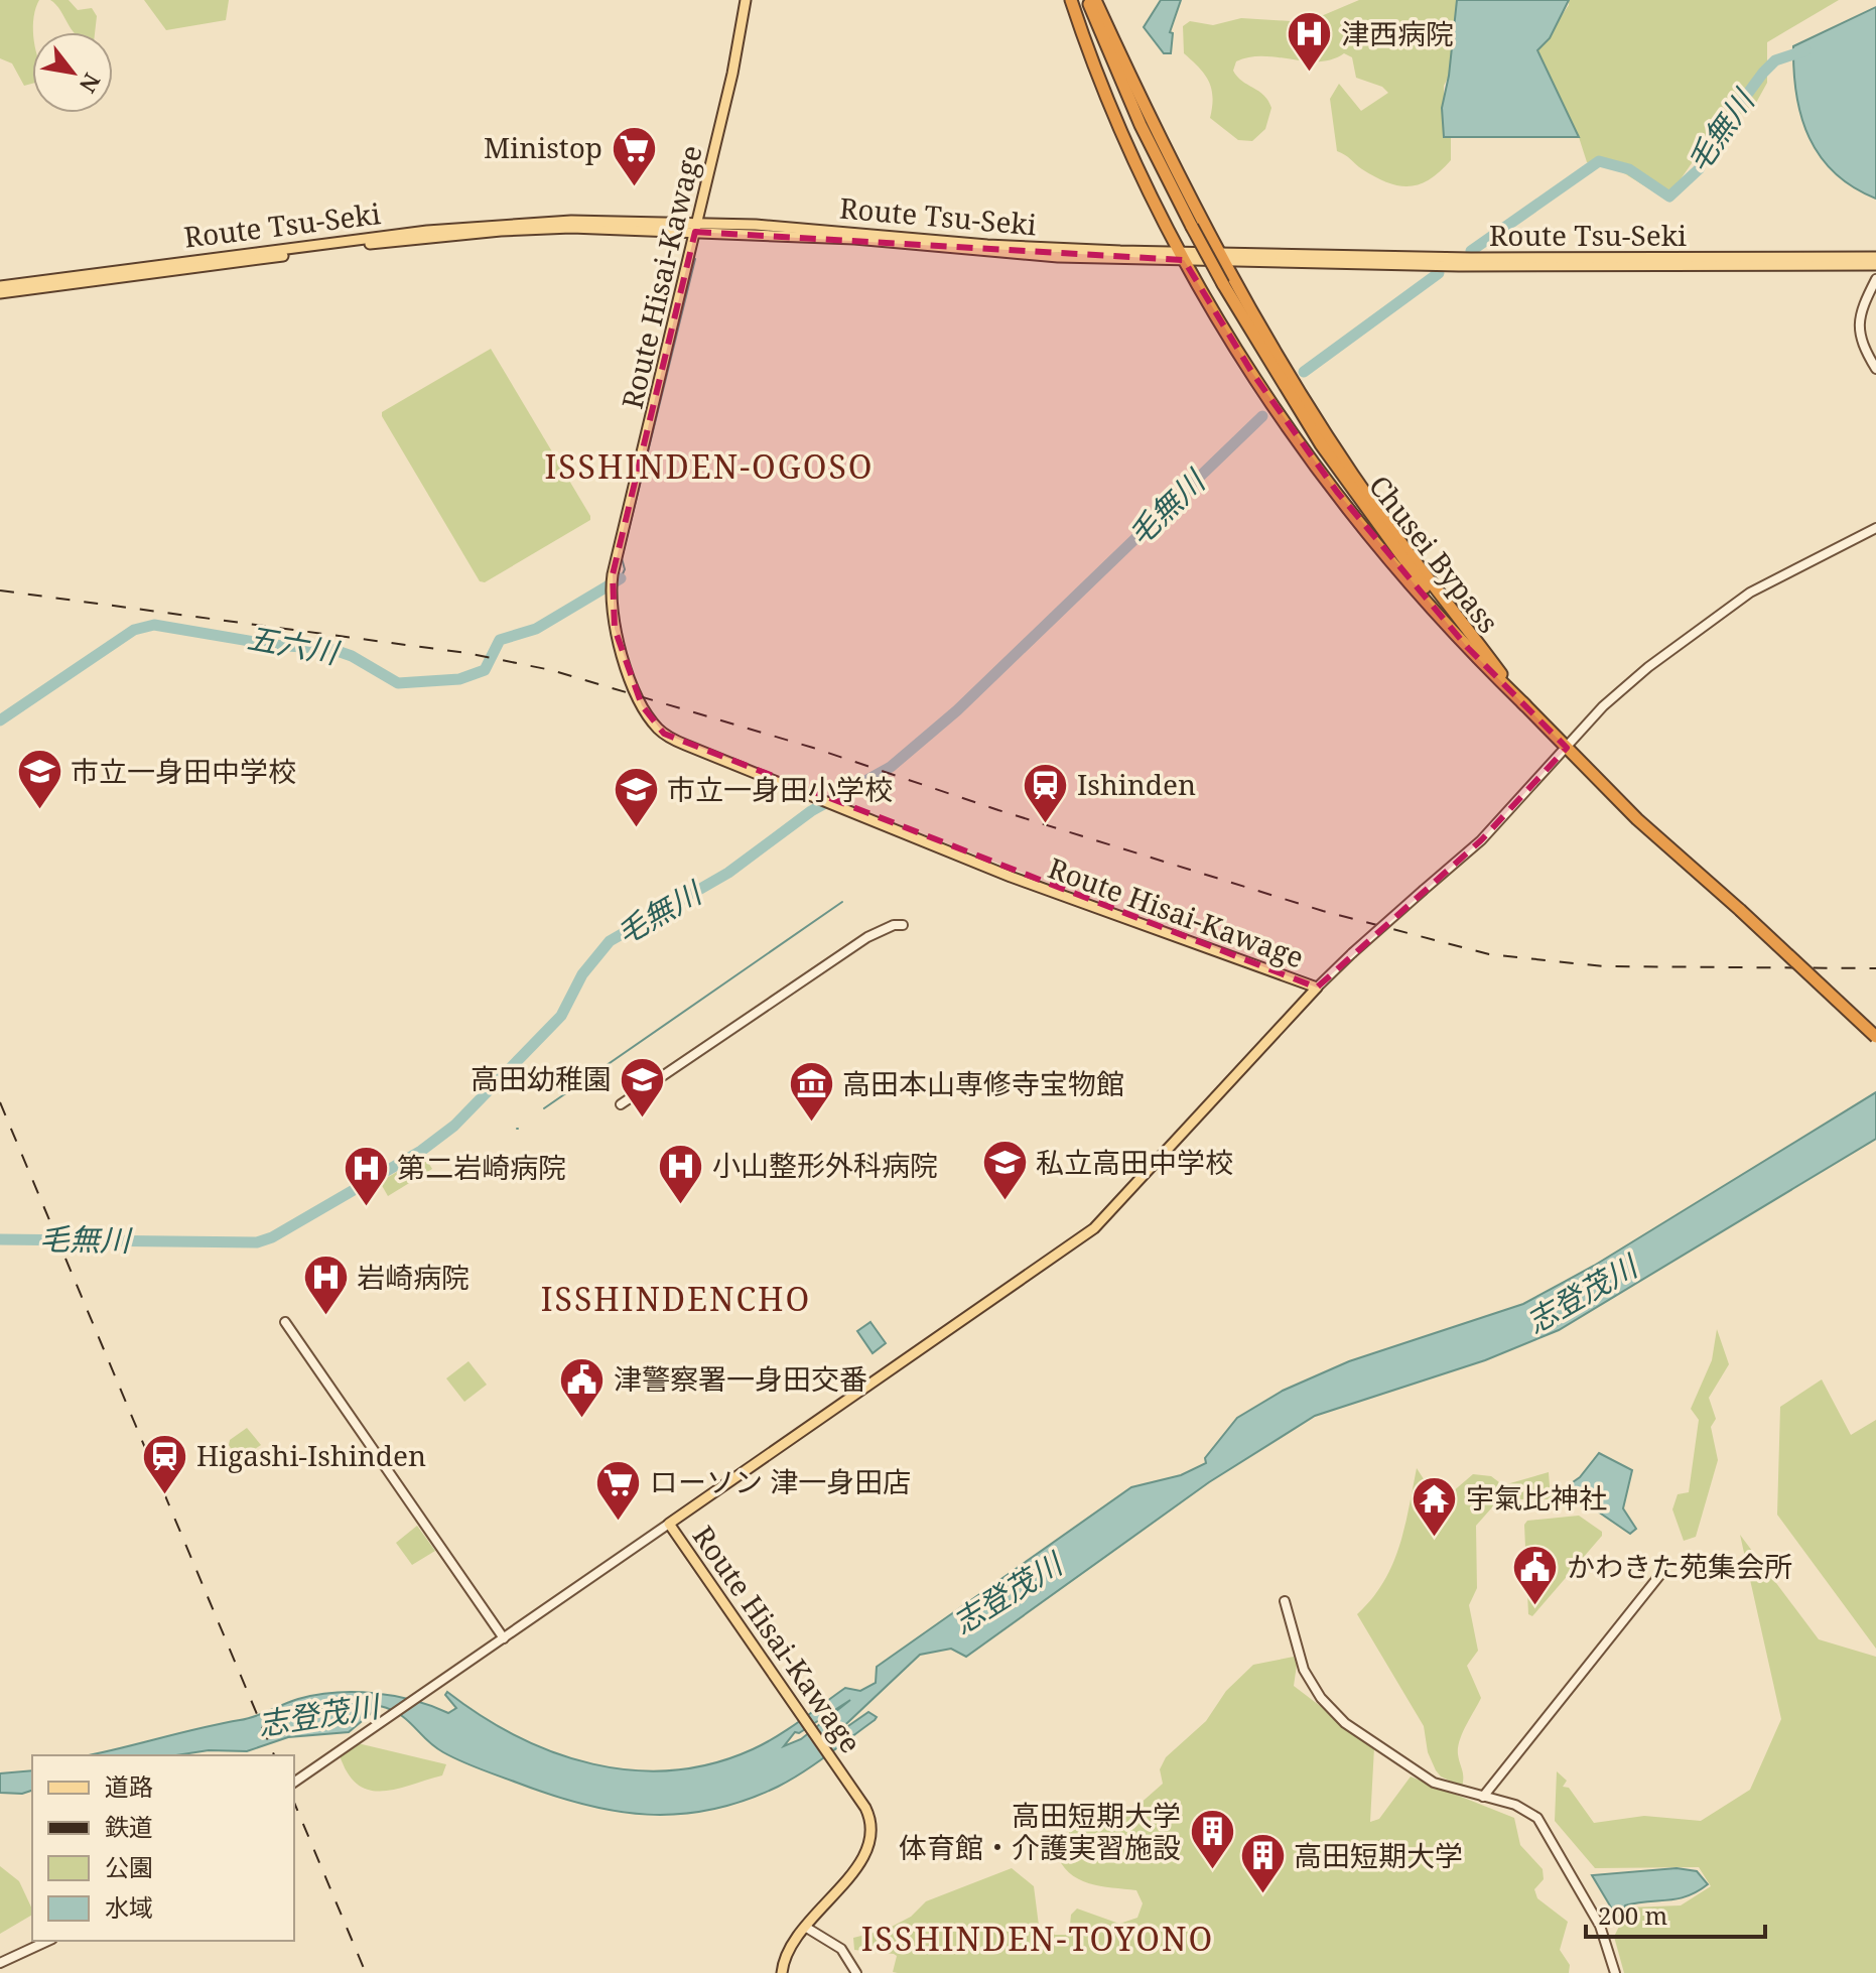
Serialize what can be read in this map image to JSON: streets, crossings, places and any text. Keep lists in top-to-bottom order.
{
  "streets": {
    "highway": ["Chusei Bypass"],
    "main road": ["Route Tsu-Seki", "Route Hisai-Kawage"]
  },
  "crossings": [
    ["Route Tsu-Seki", "Route Hisai-Kawage"]
  ],
  "districts": ["ISSHINDEN-OGOSO", "ISSHINDENCHO", "ISSHINDEN-TOYONO"],
  "water": ["毛無川", "五六川", "志登茂川"],
  "places": {
    "hospital": [
      "津西病院",
      "小山整形外科病院",
      "第二岩崎病院",
      "岩崎病院"
    ],
    "supermarket": ["Ministop", "ローソン 津一身田店"],
    "school or university": [
      "市立一身田中学校",
      "市立一身田小学校",
      "高田幼稚園",
      "私立高田中学校"
    ],
    "station": ["Ishinden", "Higashi-Ishinden"],
    "museum": ["高田本山専修寺宝物館"],
    "public building": ["津警察署一身田交番", "かわきた苑集会所"],
    "temple": ["宇氣比神社"],
    "building": ["高田短期大学 体育館・介護実習施設", "高田短期大学"]
  },
  "legend": [
    "道路",
    "鉄道",
    "公園",
    "水域"
  ],
  "scale_bar": "200 m",
  "north": "bottom right"
}
